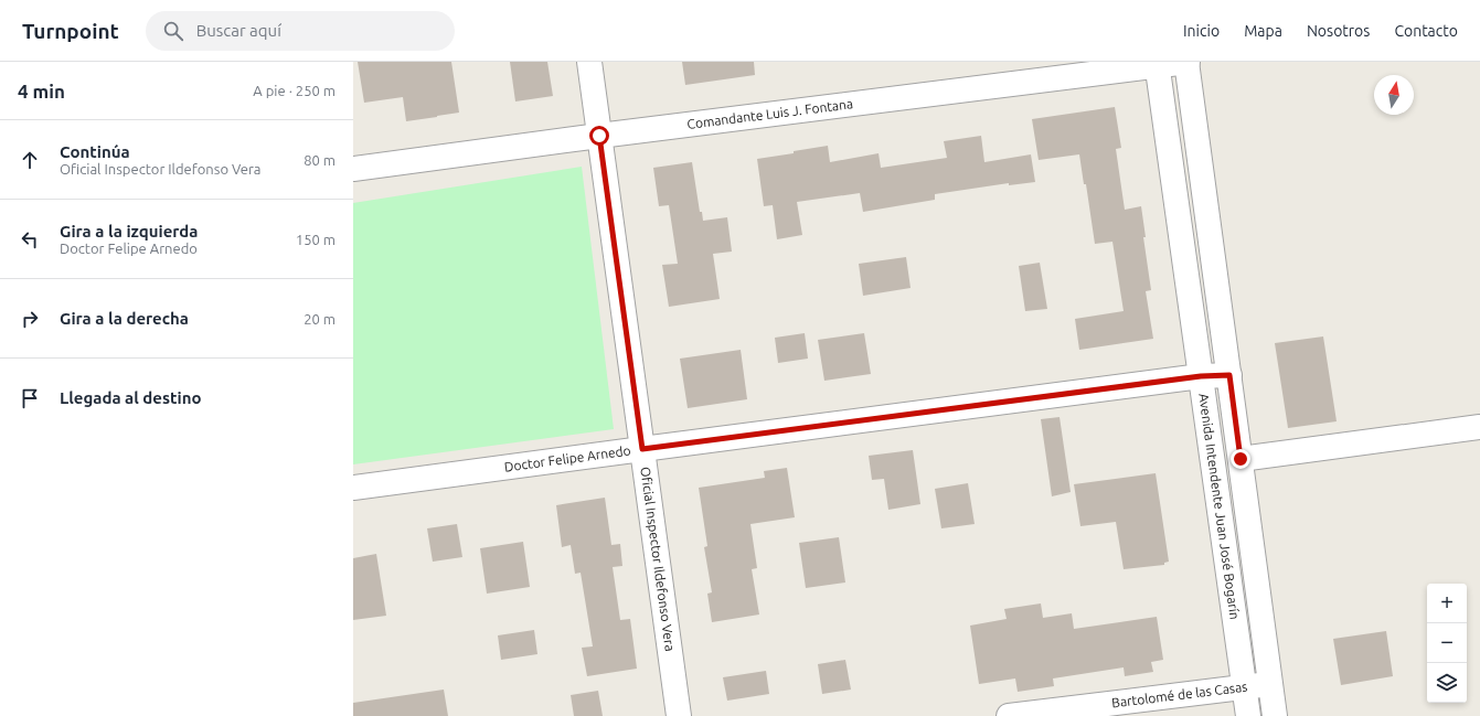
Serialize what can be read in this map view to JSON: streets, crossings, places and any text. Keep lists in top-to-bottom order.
{
  "streets": {
    "street": [
      "Comandante Luis J. Fontana",
      "Doctor Felipe Arnedo",
      "Avenida Intendente Juan José Bogarín",
      "Oficial Inspector Ildefonso Vera",
      "Bartolomé de las Casas"
    ]
  },
  "crossings": [
    ["Comandante Luis J. Fontana", "Avenida Intendente Juan José Bogarín"],
    ["Comandante Luis J. Fontana", "Oficial Inspector Ildefonso Vera"],
    ["Doctor Felipe Arnedo", "Avenida Intendente Juan José Bogarín"],
    ["Doctor Felipe Arnedo", "Oficial Inspector Ildefonso Vera"],
    ["Avenida Intendente Juan José Bogarín", "Bartolomé de las Casas"]
  ],
  "north": "top",
  "page": {
    "header": "Turnpoint",
    "search": "Buscar aquí",
    "nav": [
      "Inicio",
      "Mapa",
      "Nosotros",
      "Contacto"
    ],
    "heading": ["4 min", "A pie · 250 m"],
    "list": [
      ["Continúa", "Oficial Inspector Ildefonso Vera", "80 m"],
      ["Gira a la izquierda", "Doctor Felipe Arnedo", "150 m"],
      ["Gira a la derecha", "20 m"],
      "Llegada al destino"
    ],
    "map_buttons": ["+", "−"]
  }
}
